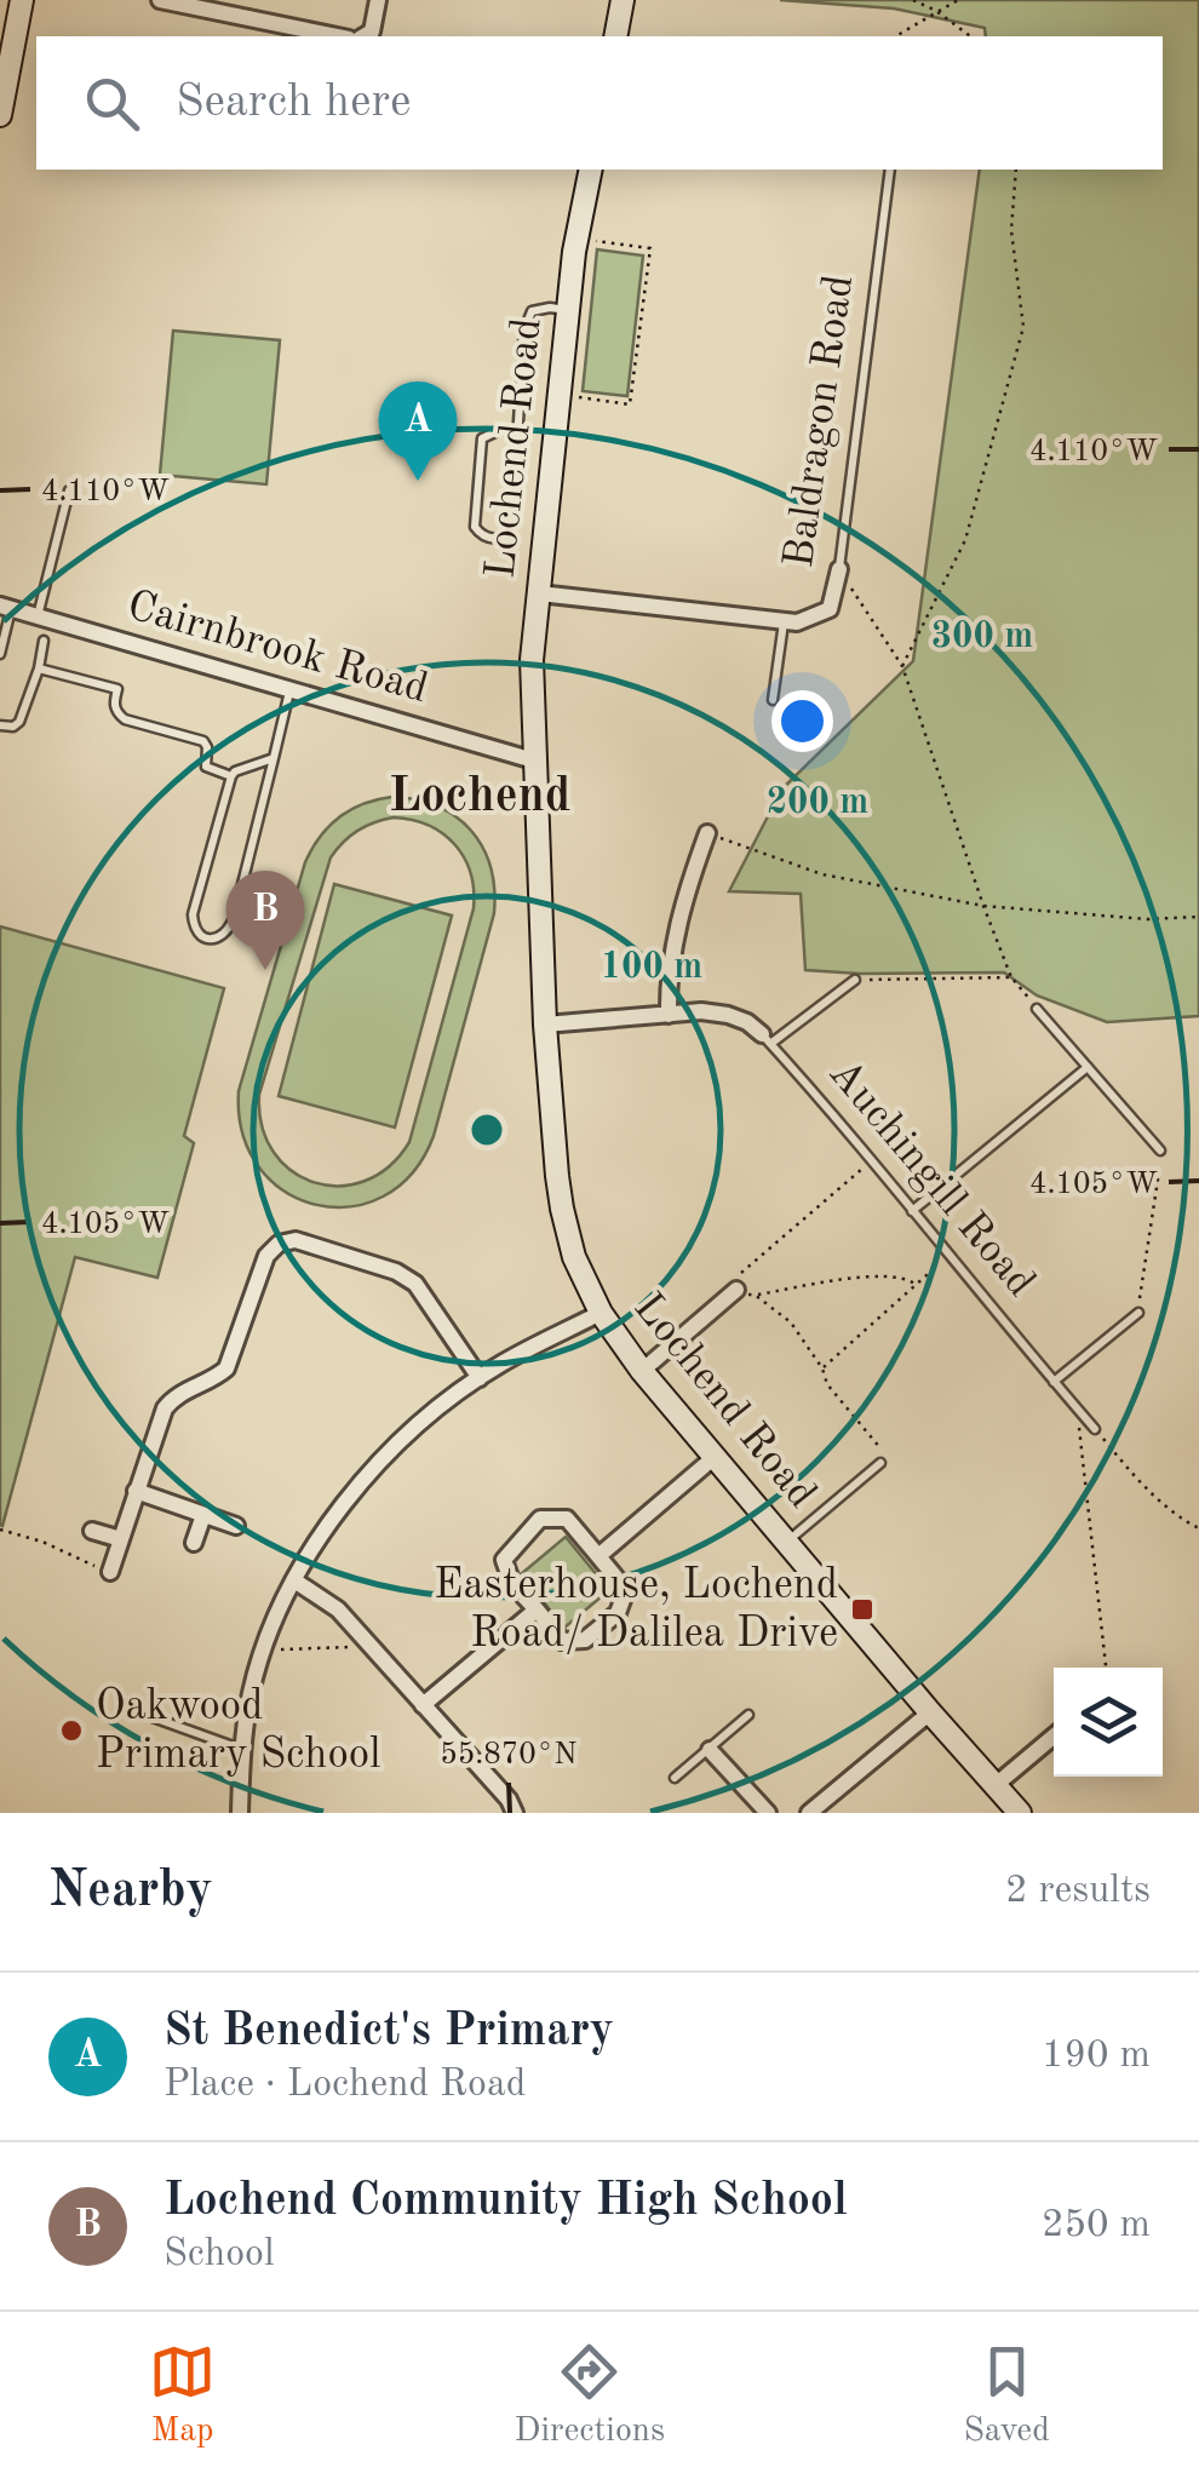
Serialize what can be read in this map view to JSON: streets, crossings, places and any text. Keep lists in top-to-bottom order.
{
  "streets": {
    "street": [
      "Baldragon Road",
      "Lochend Road",
      "Cairnbrook Road",
      "Auchingill Road"
    ]
  },
  "crossings": [
    ["Baldragon Road", "Lochend Road"],
    ["Lochend Road", "Cairnbrook Road"],
    ["Lochend Road", "Auchingill Road"]
  ],
  "districts": ["Lochend"],
  "places": {
    "transit": ["Easterhouse, Lochend Road/ Dalilea Drive"],
    "other": ["Oakwood Primary School"]
  },
  "page": {
    "search": "Search here",
    "pins": ["A", "B"],
    "heading": ["Nearby", "2 results"],
    "list": [
      {
        "mark": "A",
        "name": "St Benedict's Primary",
        "note": "Place · Lochend Road",
        "value": "190 m"
      },
      {
        "mark": "B",
        "name": "Lochend Community High School",
        "note": "School",
        "value": "250 m"
      }
    ],
    "nav": ["Map", "Directions", "Saved"]
  },
  "coordinates": ["4.110°W", "4.105°W", "55.870°N"],
  "rings": ["300 m", "200 m", "100 m"]
}
